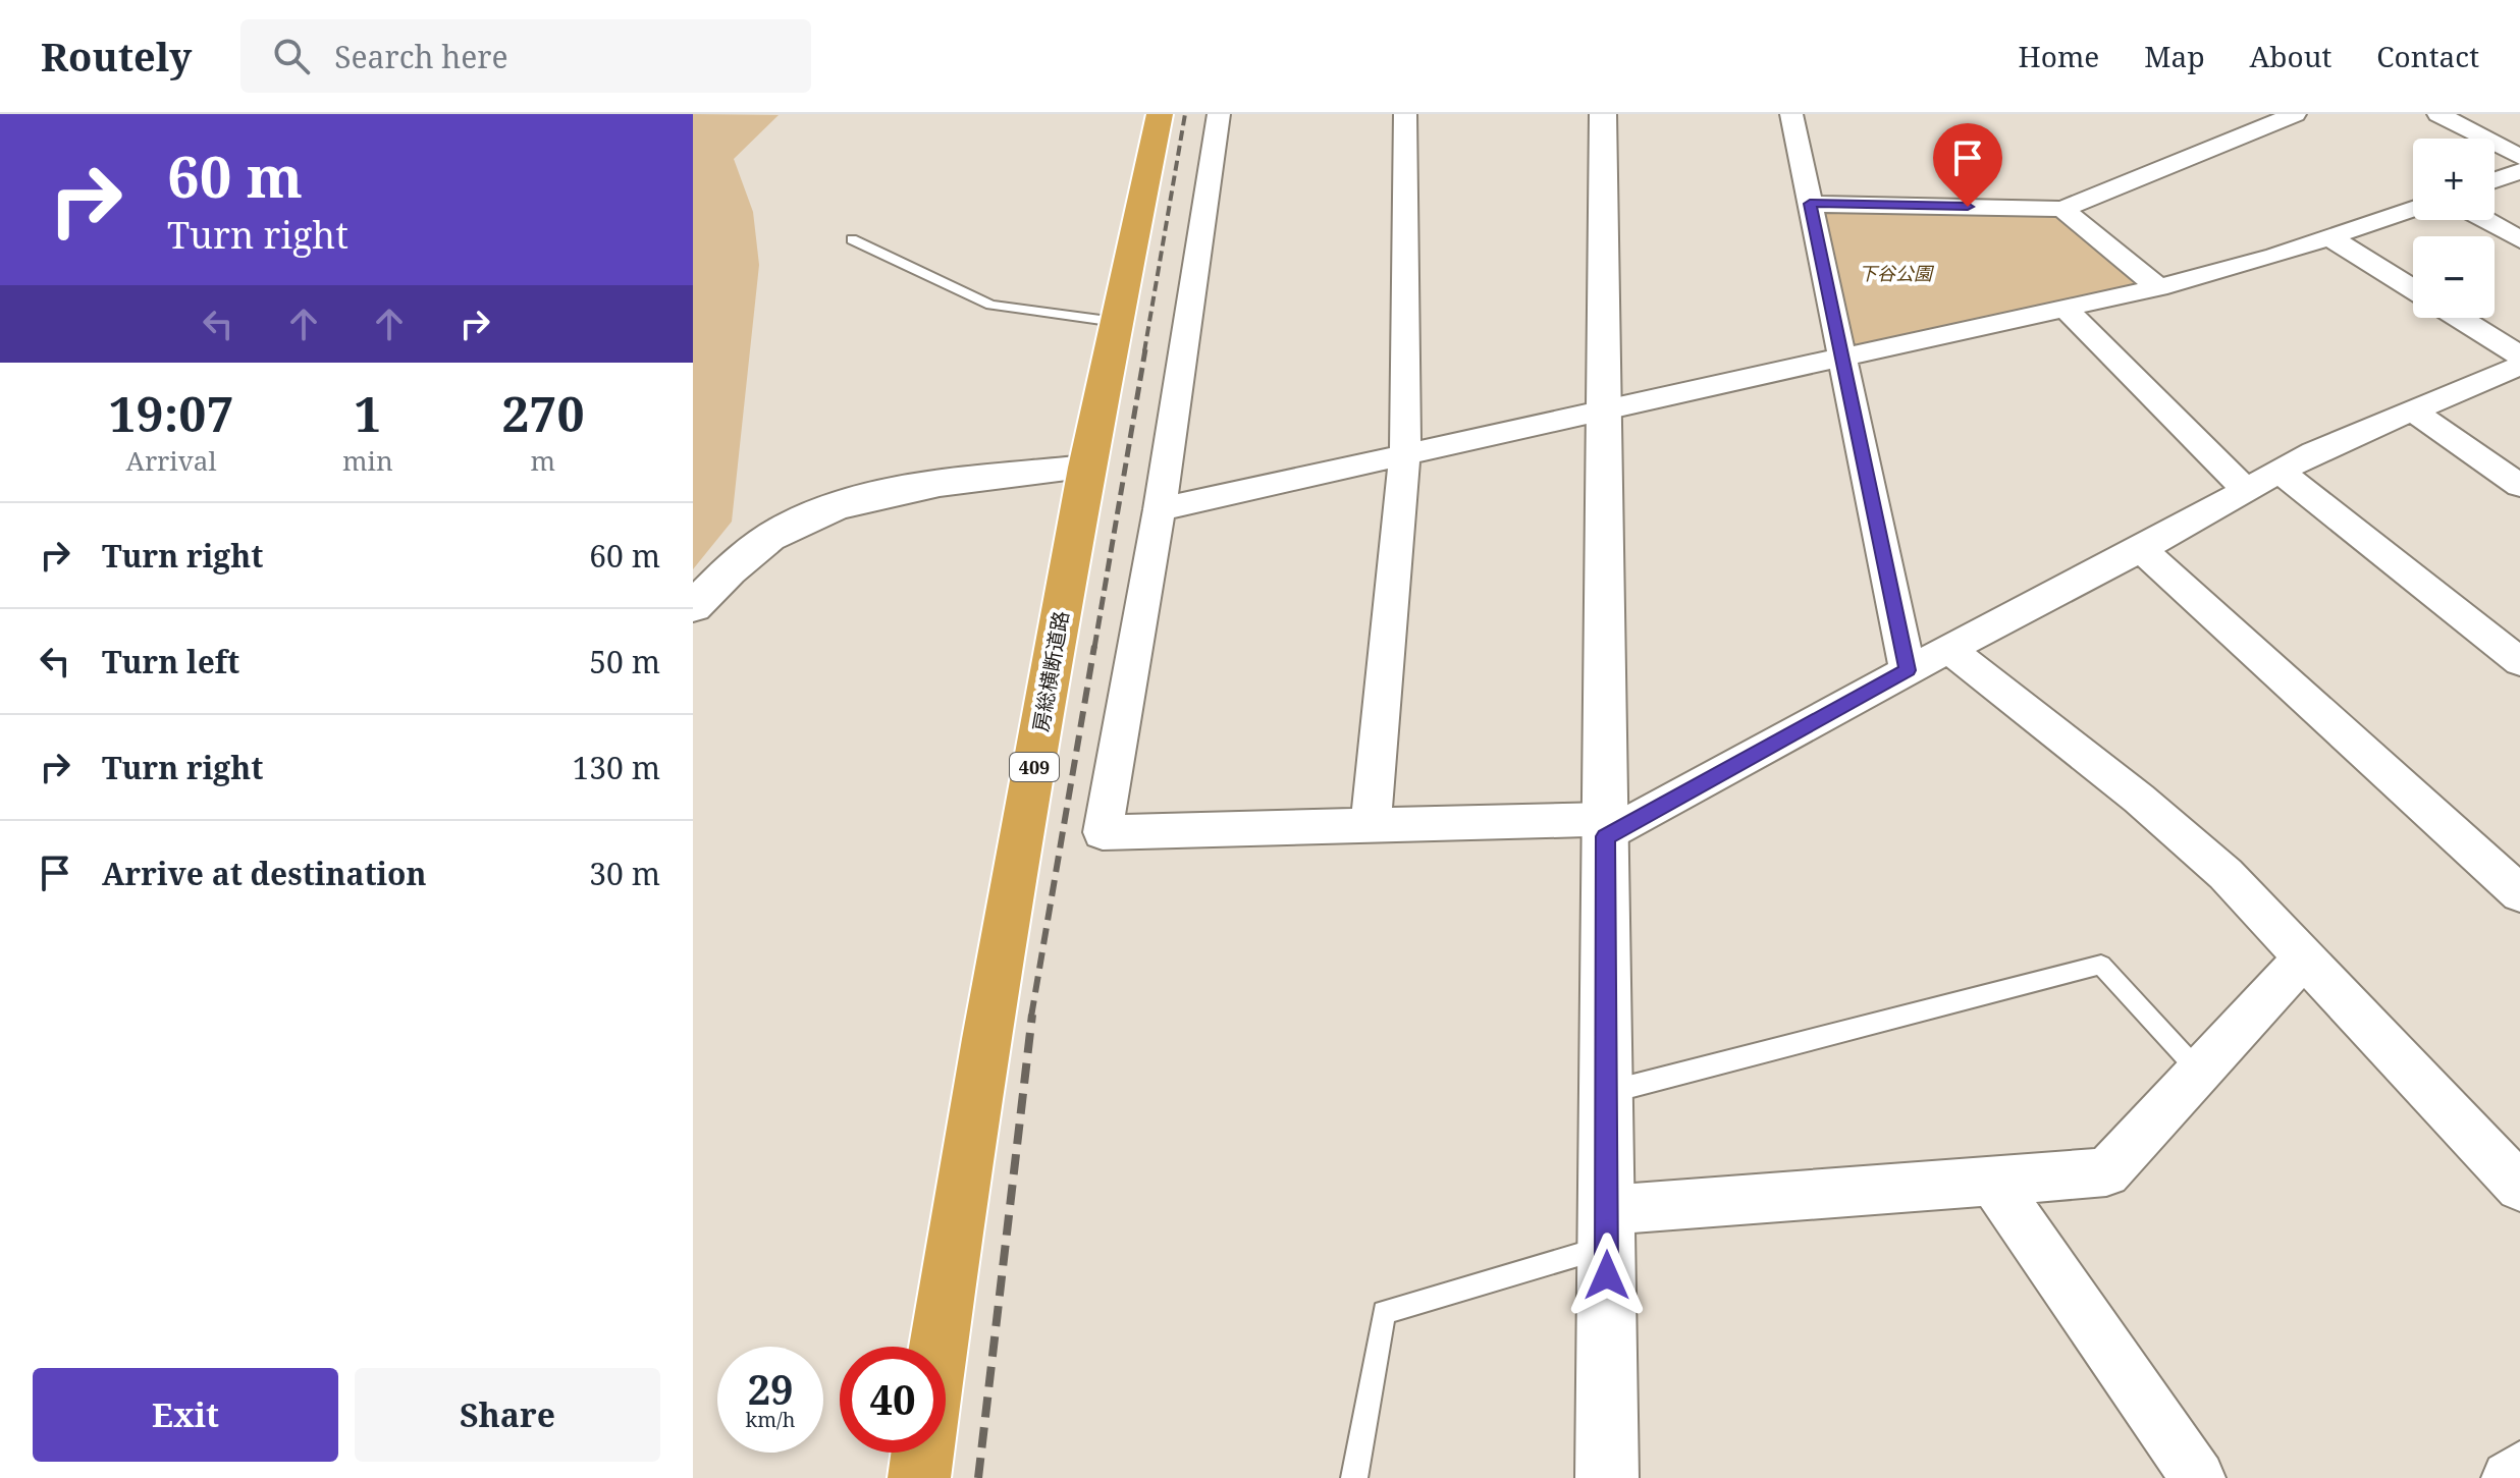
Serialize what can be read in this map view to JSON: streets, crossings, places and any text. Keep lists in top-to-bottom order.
{
  "streets": {
    "highway": ["房総横断道路", "409"]
  },
  "parks": ["下谷公園"],
  "page": {
    "header": "Routely",
    "search": "Search here",
    "nav": [
      "Home",
      "Map",
      "About",
      "Contact"
    ],
    "turn": ["60 m", "Turn right"],
    "map_buttons": ["+", "−"],
    "eta": [
      "19:07",
      "Arrival",
      "1",
      "min",
      "270",
      "m"
    ],
    "list": [
      {
        "name": "Turn right",
        "value": "60 m"
      },
      {
        "name": "Turn left",
        "value": "50 m"
      },
      {
        "name": "Turn right",
        "value": "130 m"
      },
      {
        "name": "Arrive at destination",
        "value": "30 m"
      }
    ],
    "speed": "29 km/h",
    "limit": "40",
    "buttons": ["Exit", "Share"]
  }
}
